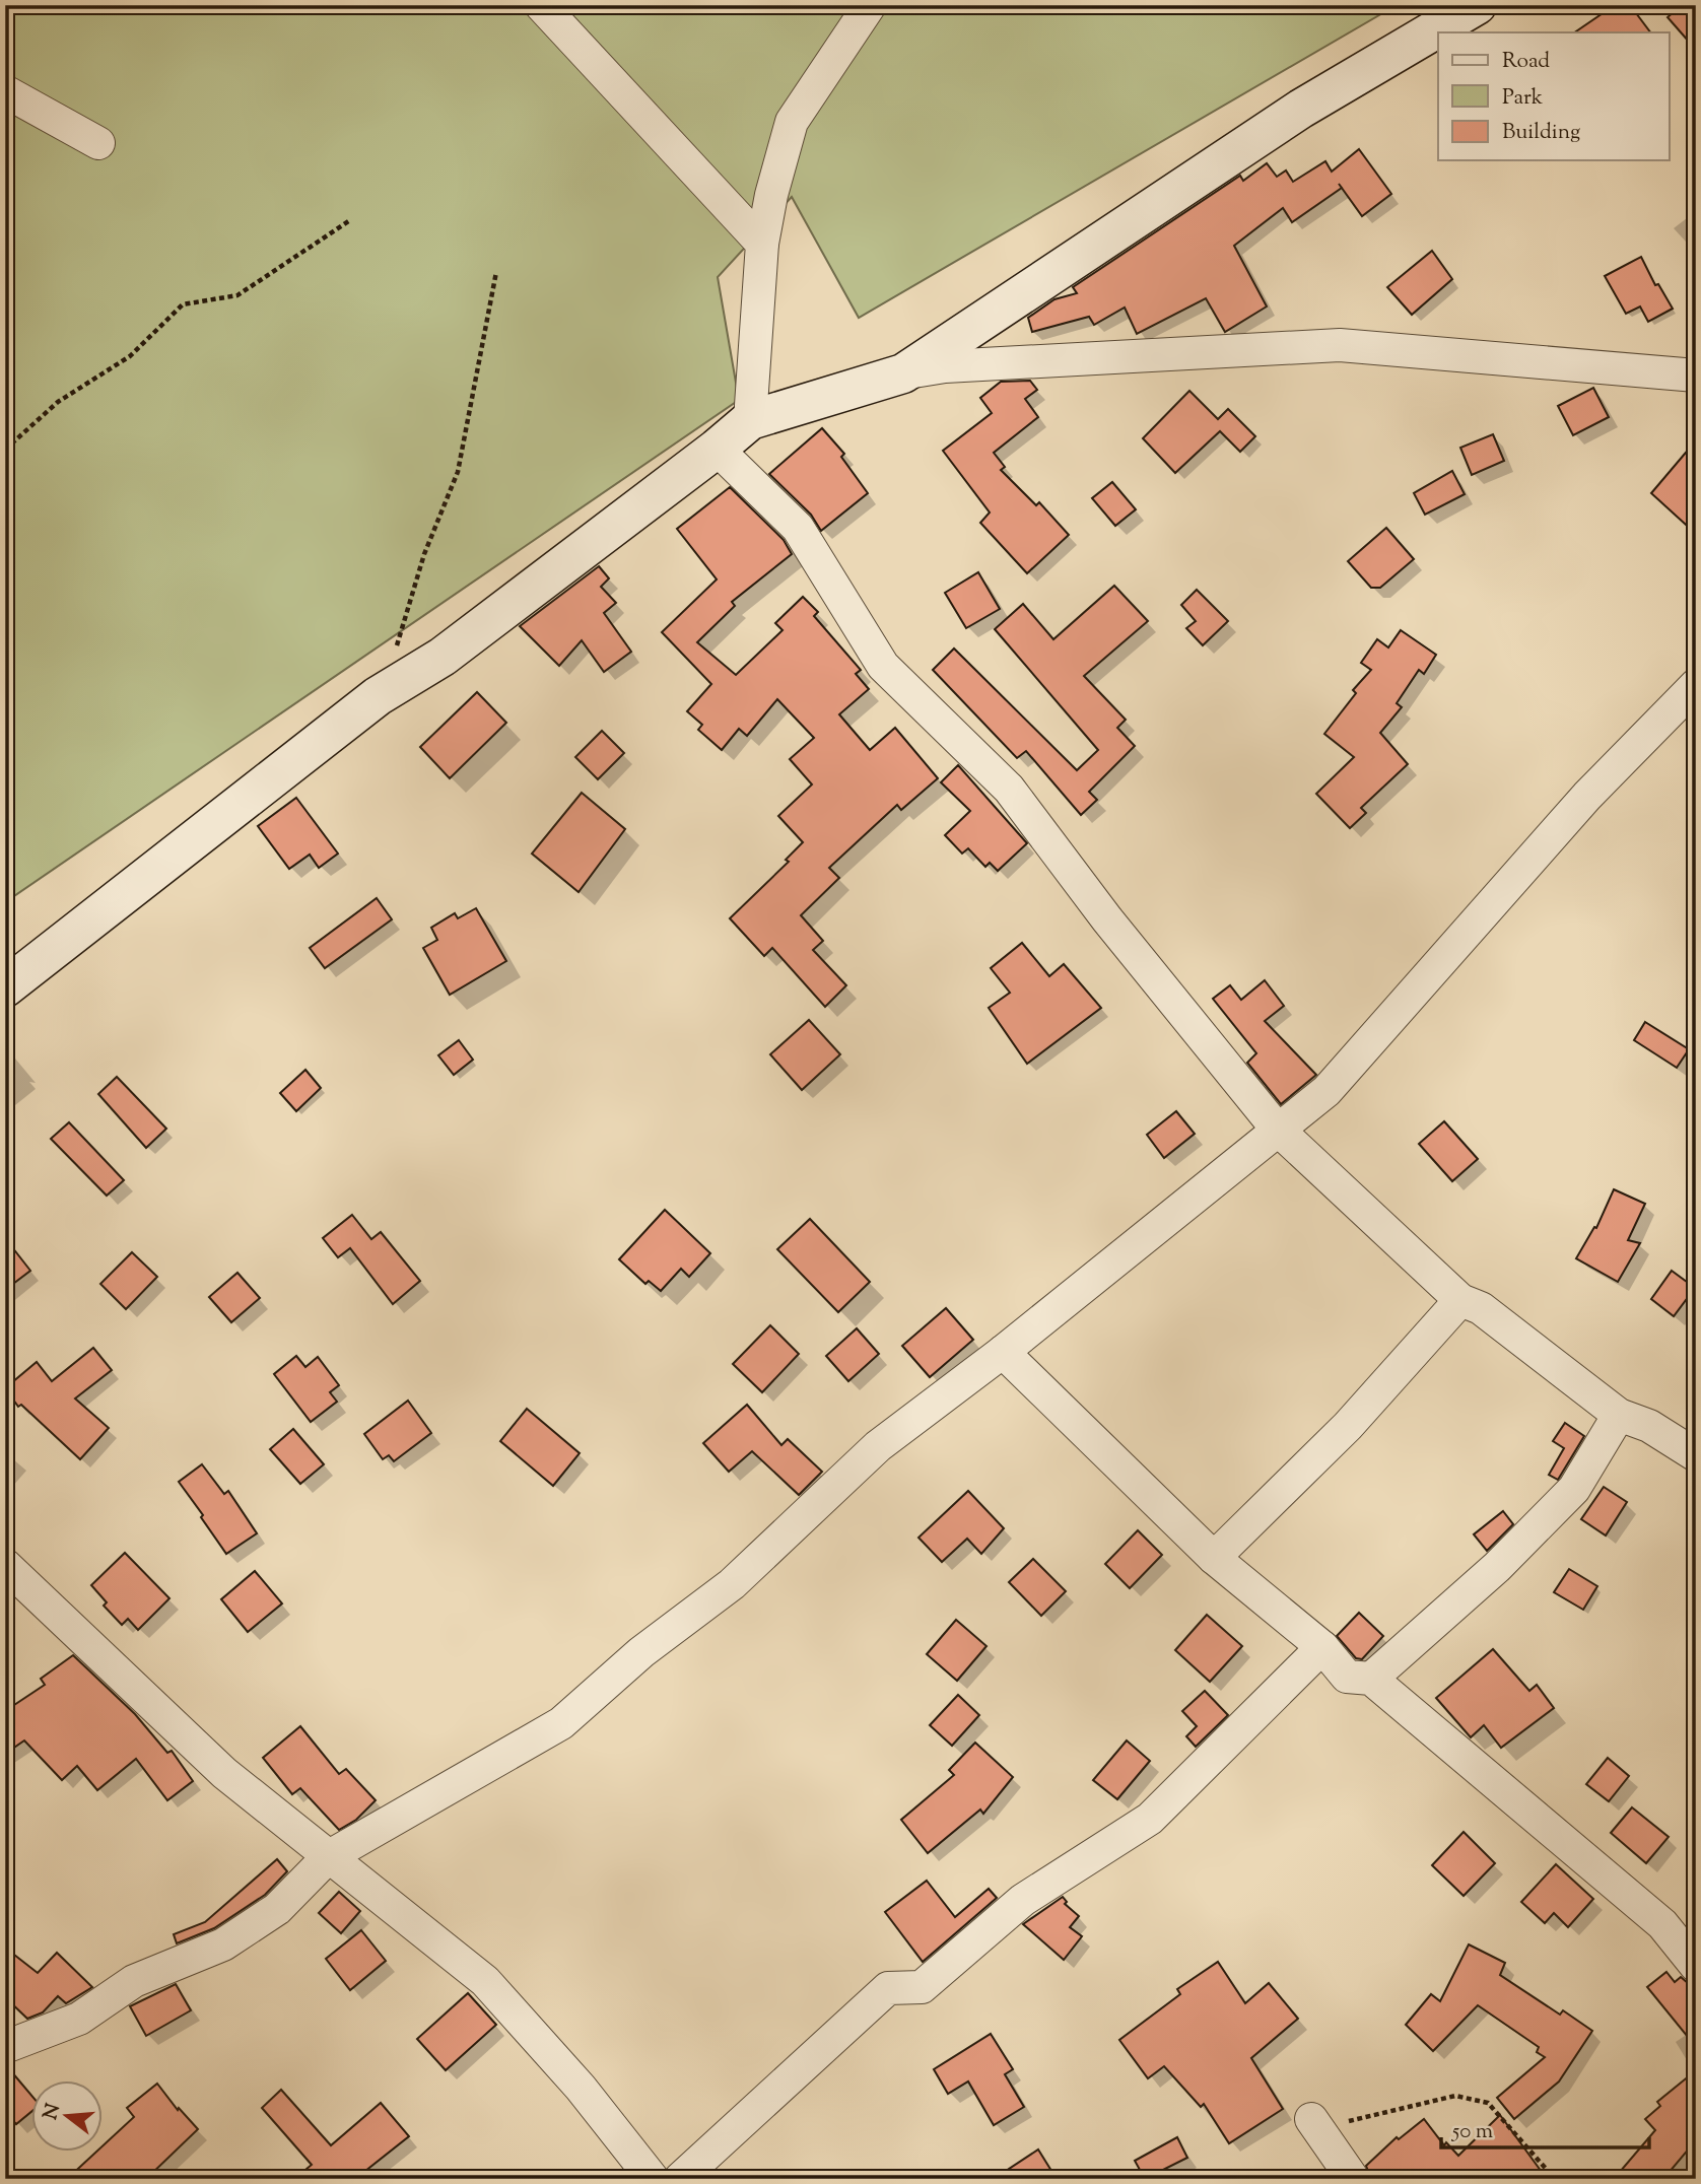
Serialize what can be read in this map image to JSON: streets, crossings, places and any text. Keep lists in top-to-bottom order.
{
  "legend": ["Road", "Park", "Building"],
  "scale_bar": "50 m",
  "north": "left"
}
